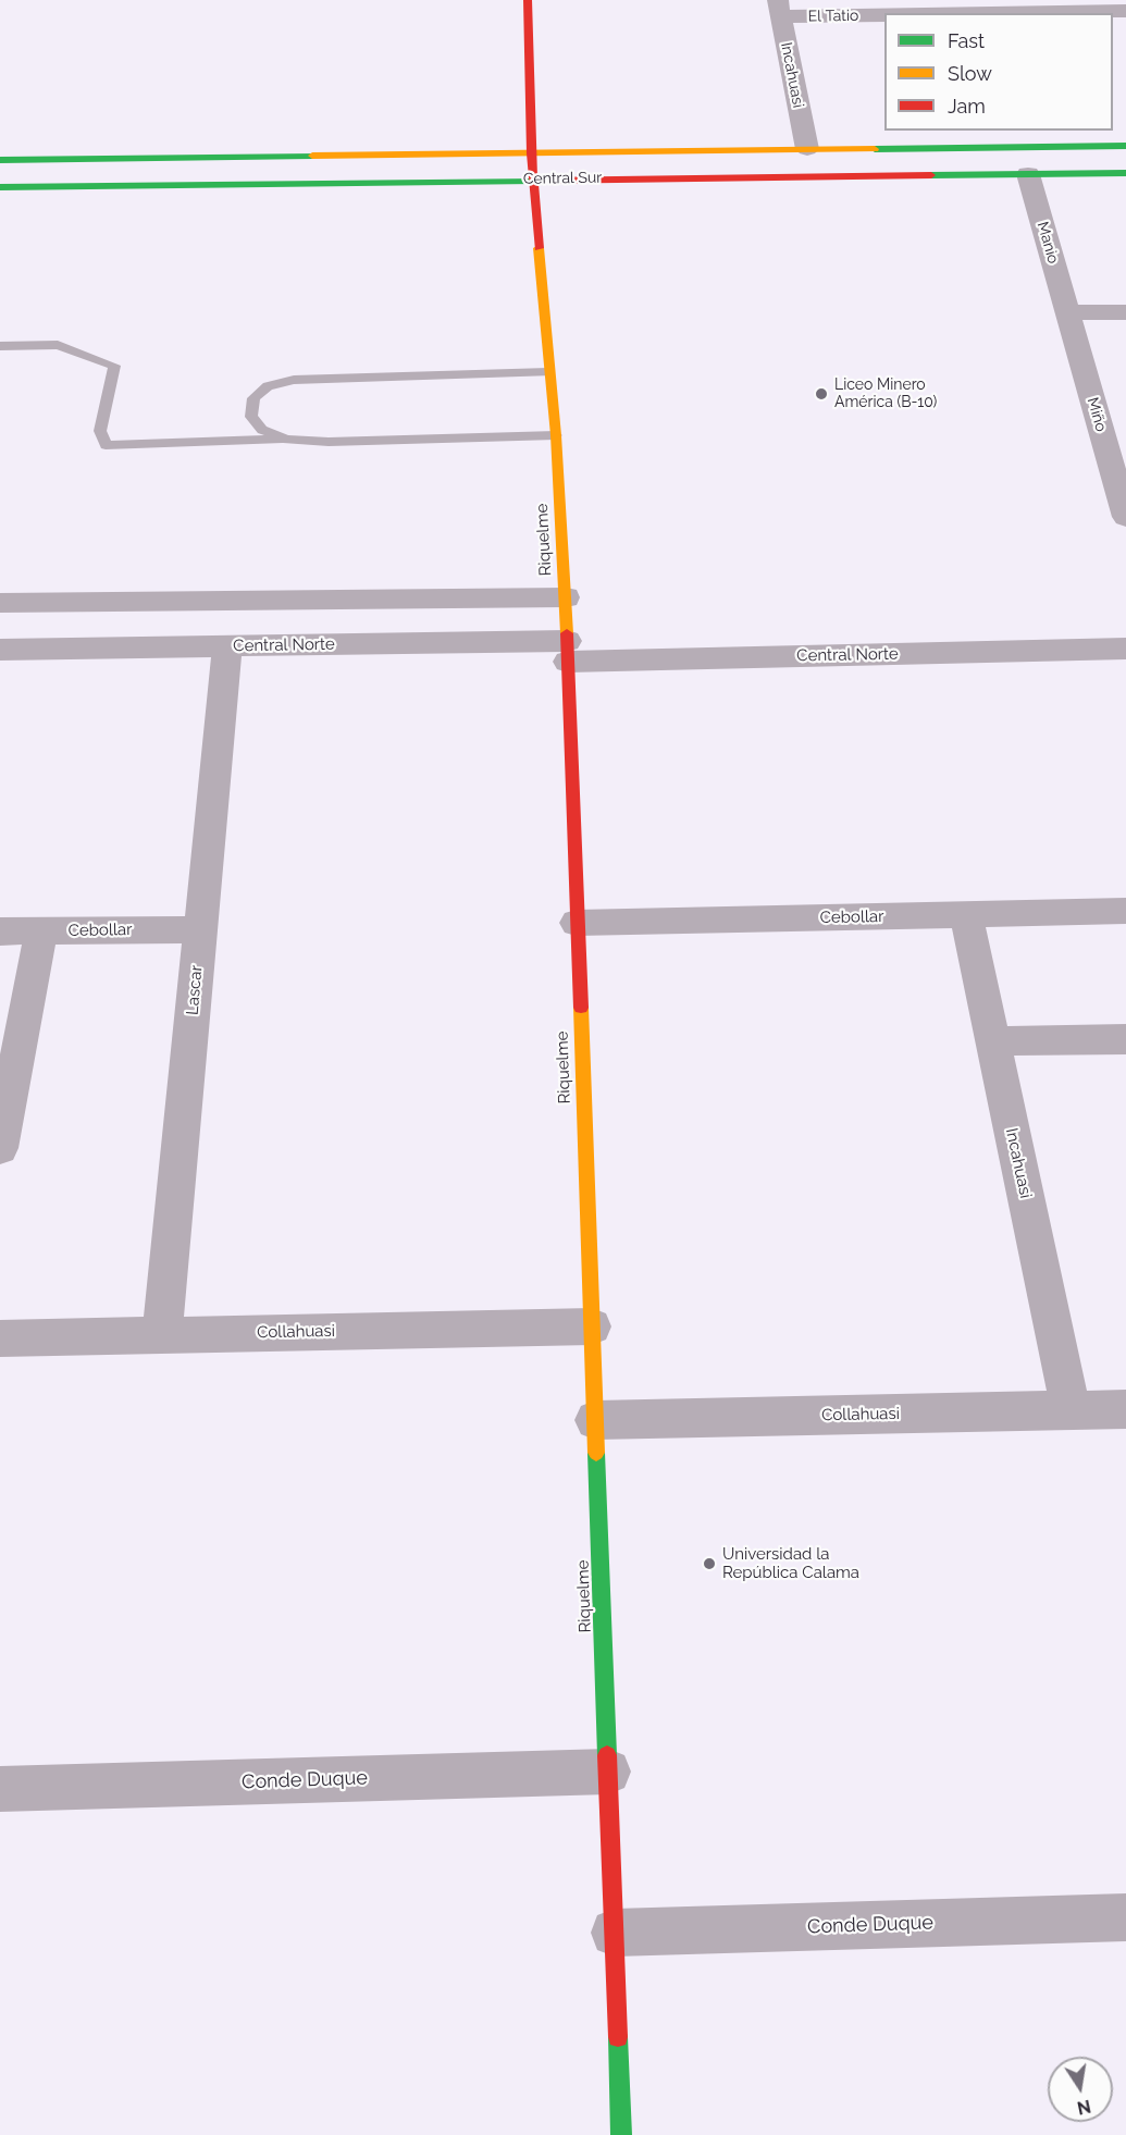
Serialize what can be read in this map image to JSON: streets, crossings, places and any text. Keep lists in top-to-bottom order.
{
  "streets": {
    "street": [
      "El Tatio",
      "Incahuasi",
      "Central Sur",
      "Manio",
      "Miño",
      "Riquelme",
      "Central Norte",
      "Cebollar",
      "Lascar",
      "Collahuasi",
      "Conde Duque"
    ]
  },
  "crossings": [
    ["El Tatio", "Incahuasi"],
    ["Incahuasi", "Central Sur"],
    ["Incahuasi", "Cebollar"],
    ["Incahuasi", "Collahuasi"],
    ["Central Sur", "Manio"],
    ["Central Sur", "Riquelme"],
    ["Manio", "Miño"],
    ["Riquelme", "Central Norte"],
    ["Riquelme", "Cebollar"],
    ["Riquelme", "Collahuasi"],
    ["Riquelme", "Conde Duque"],
    ["Central Norte", "Lascar"],
    ["Cebollar", "Lascar"],
    ["Lascar", "Collahuasi"]
  ],
  "places": ["Liceo Minero América (B-10)", "Universidad la República Calama"],
  "legend": ["Fast", "Slow", "Jam"],
  "north": "bottom"
}
